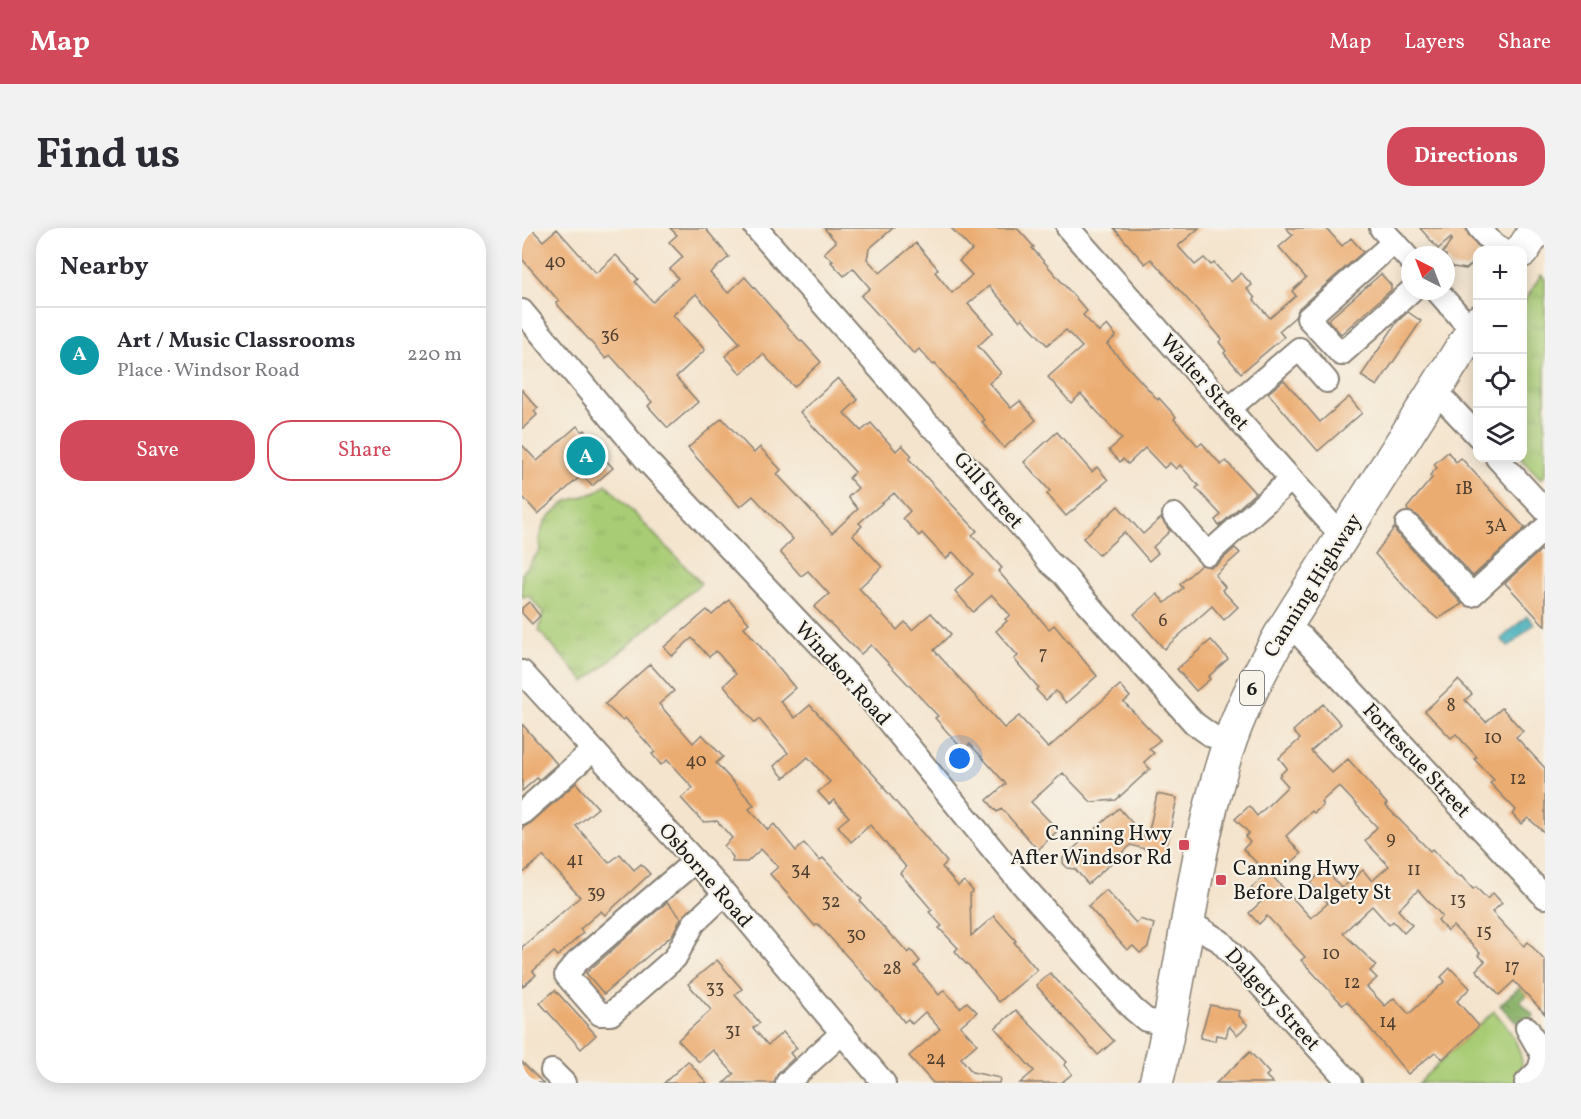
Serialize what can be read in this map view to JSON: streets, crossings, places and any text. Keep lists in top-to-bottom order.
{
  "streets": {
    "highway": ["Canning Highway", "6"],
    "street": [
      "Walter Street",
      "Gill Street",
      "Windsor Road",
      "Fortescue Street",
      "Osborne Road",
      "Dalgety Street"
    ]
  },
  "crossings": [
    ["Walter Street", "Canning Highway"],
    ["Gill Street", "Canning Highway"],
    ["Canning Highway", "Windsor Road"],
    ["Canning Highway", "Fortescue Street"],
    ["Canning Highway", "Dalgety Street"]
  ],
  "places": {
    "transit": ["Canning Hwy After Windsor Rd", "Canning Hwy Before Dalgety St"]
  },
  "house_numbers": [
    "40",
    "36",
    "1B",
    "3A",
    "6",
    "7",
    "8",
    "10",
    "40",
    "12",
    "9",
    "41",
    "34",
    "11",
    "39",
    "13",
    "32",
    "15",
    "30",
    "10",
    "17",
    "28",
    "12",
    "33",
    "14",
    "31",
    "24"
  ],
  "north": "top left",
  "page": {
    "header": "Map",
    "nav": ["Map", "Layers", "Share"],
    "title": "Find us",
    "buttons": [
      "Directions",
      ["Save", "Share"]
    ],
    "heading": "Nearby",
    "map_buttons": ["+", "−"],
    "list": [
      {
        "mark": "A",
        "name": "Art / Music Classrooms",
        "note": "Place · Windsor Road",
        "value": "220 m"
      }
    ],
    "pins": "A"
  }
}
